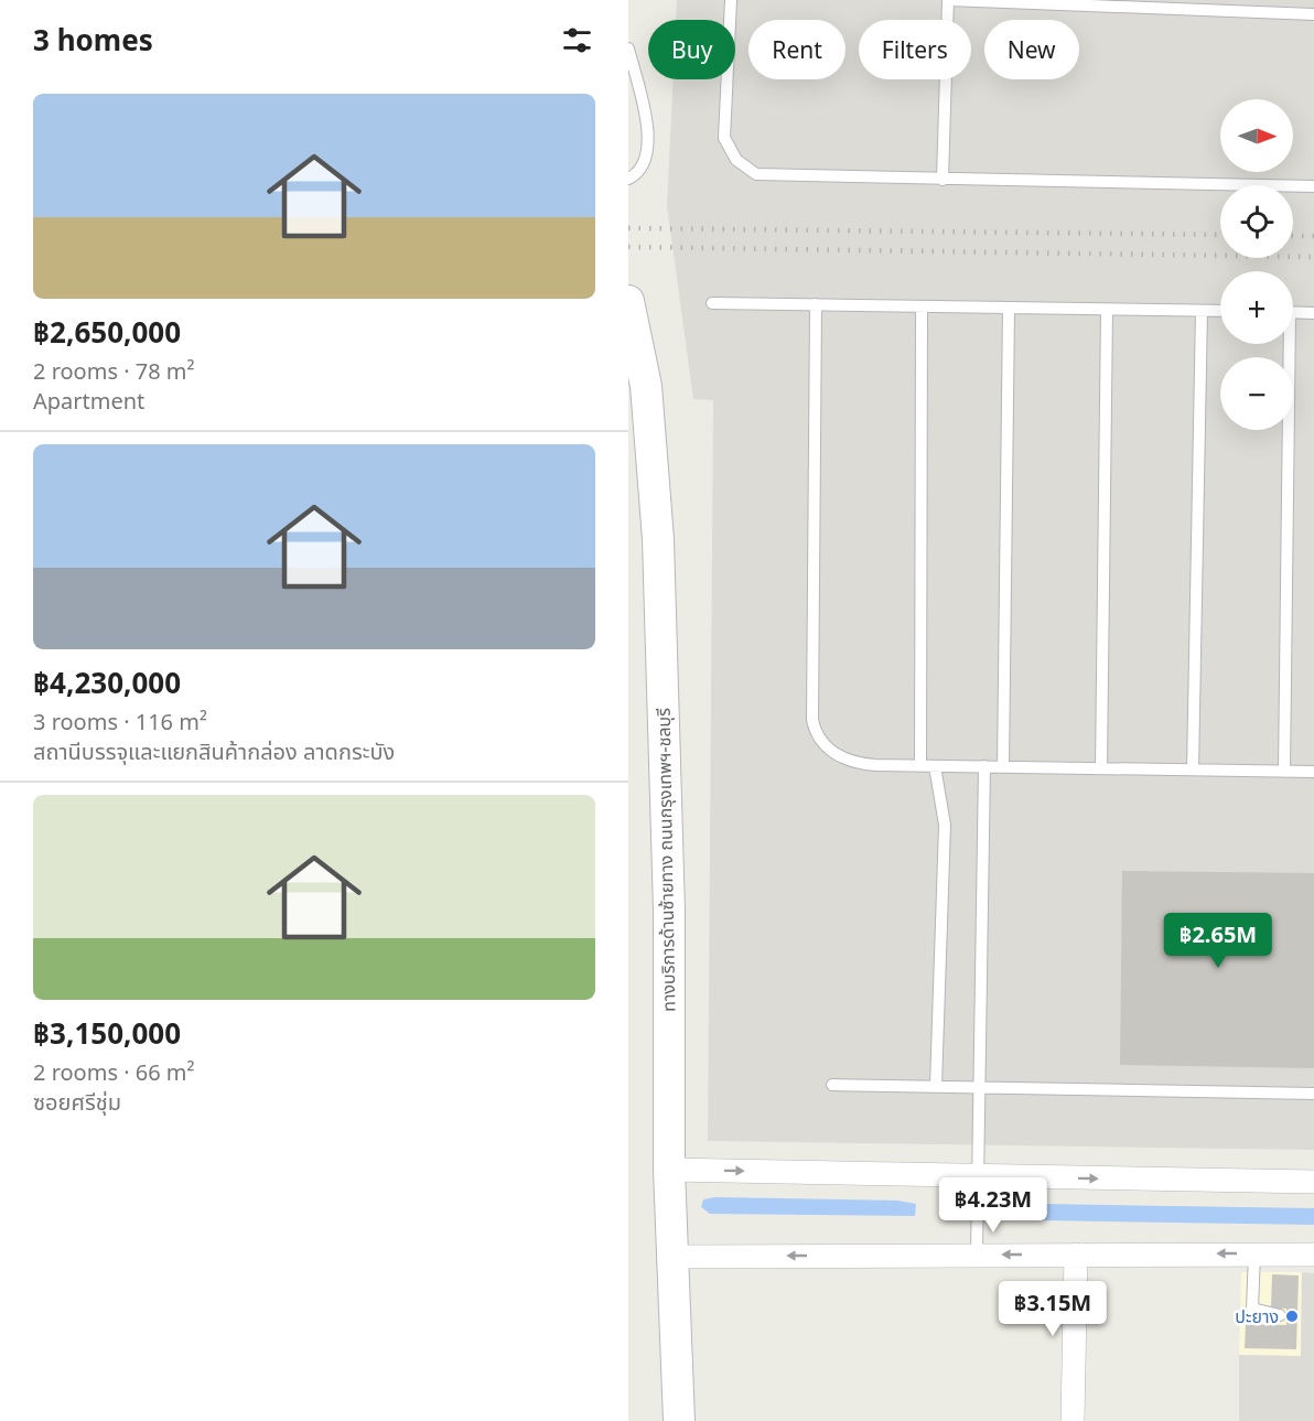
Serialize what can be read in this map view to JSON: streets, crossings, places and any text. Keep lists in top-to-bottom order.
{
  "streets": {
    "main road": ["ทางบริการด้านซ้ายทาง ถนนกรุงเทพฯ-ชลบุรี"]
  },
  "places": ["ปะยาง"],
  "north": "right",
  "page": {
    "heading": "3 homes",
    "chip": [
      "Buy",
      "Rent",
      "Filters",
      "New"
    ],
    "list": [
      {
        "name": "฿2,650,000",
        "note": "2 rooms · 78 m² · Apartment"
      },
      {
        "name": "฿4,230,000",
        "note": "3 rooms · 116 m² · สถานีบรรจุและแยกสินค้ากล่อง ลาดกระบัง"
      },
      {
        "name": "฿3,150,000",
        "note": "2 rooms · 66 m² · ซอยศรีชุ่ม"
      }
    ],
    "map_buttons": ["+", "−"],
    "price": ["฿2.65M", "฿4.23M", "฿3.15M"]
  }
}
